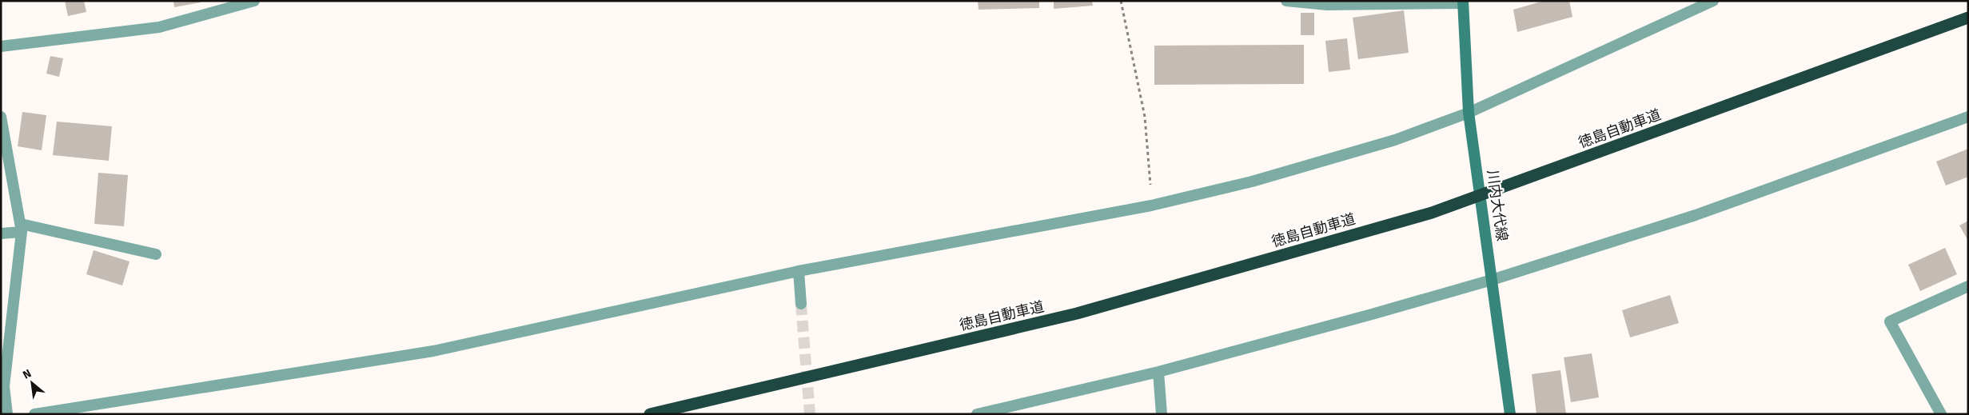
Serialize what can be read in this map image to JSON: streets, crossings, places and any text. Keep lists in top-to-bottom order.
{
  "streets": {
    "highway": ["徳島自動車道"],
    "main road": ["川内大代線"]
  },
  "north": "top left"
}
